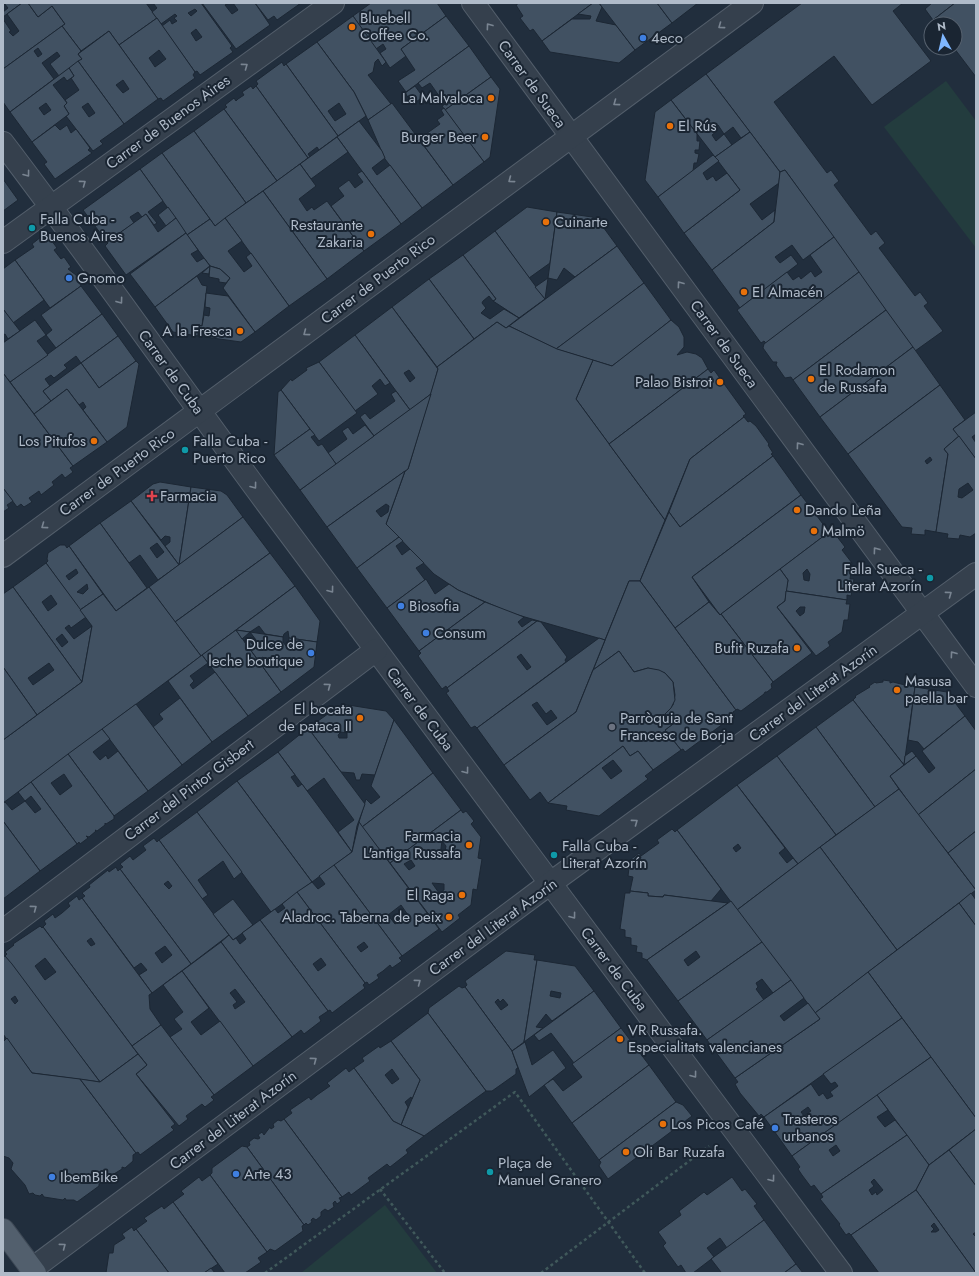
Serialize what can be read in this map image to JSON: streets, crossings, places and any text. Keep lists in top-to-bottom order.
{
  "streets": {
    "street": [
      "Carrer de Sueca",
      "Carrer de Buenos Aires",
      "Carrer de Puerto Rico",
      "Carrer de Cuba",
      "Carrer del Literat Azorín",
      "Carrer del Pintor Gisbert"
    ]
  },
  "crossings": [
    ["Carrer de Sueca", "Carrer de Puerto Rico"],
    ["Carrer de Sueca", "Carrer del Literat Azorín"],
    ["Carrer de Buenos Aires", "Carrer de Cuba"],
    ["Carrer de Puerto Rico", "Carrer de Cuba"],
    ["Carrer de Cuba", "Carrer del Literat Azorín"],
    ["Carrer de Cuba", "Carrer del Pintor Gisbert"]
  ],
  "one_way": [
    "Carrer de Sueca",
    "Carrer de Buenos Aires",
    "Carrer de Puerto Rico",
    "Carrer de Cuba",
    "Carrer del Literat Azorín",
    "Carrer del Pintor Gisbert"
  ],
  "places": {
    "other": [
      "Bluebell Coffee Co.",
      "4eco",
      "La Malvaloca",
      "El Rús",
      "Burger Beer",
      "Cuinarte",
      "Falla Cuba - Buenos Aires",
      "Restaurante Zakaria",
      "Gnomo",
      "El Almacén",
      "A la Fresca",
      "El Rodamon de Russafa",
      "Palao Bistrot",
      "Los Pitufos",
      "Falla Cuba - Puerto Rico",
      "Dando Leña",
      "Malmö",
      "Falla Sueca - Literat Azorín",
      "Biosofia",
      "Consum",
      "Bufit Ruzafa",
      "Dulce de leche boutique",
      "Masusa paella bar",
      "El bocata de pataca II",
      "Parròquia de Sant Francesc de Borja",
      "Farmacia L'antiga Russafa",
      "Falla Cuba - Literat Azorín",
      "El Raga",
      "Aladroc. Taberna de peix",
      "VR Russafa. Especialitats valencianes",
      "Los Picos Café",
      "Trasteros urbanos",
      "Oli Bar Ruzafa",
      "Plaça de Manuel Granero",
      "Arte 43",
      "IbemBike"
    ],
    "health": ["Farmacia"]
  },
  "north": "top"
}
